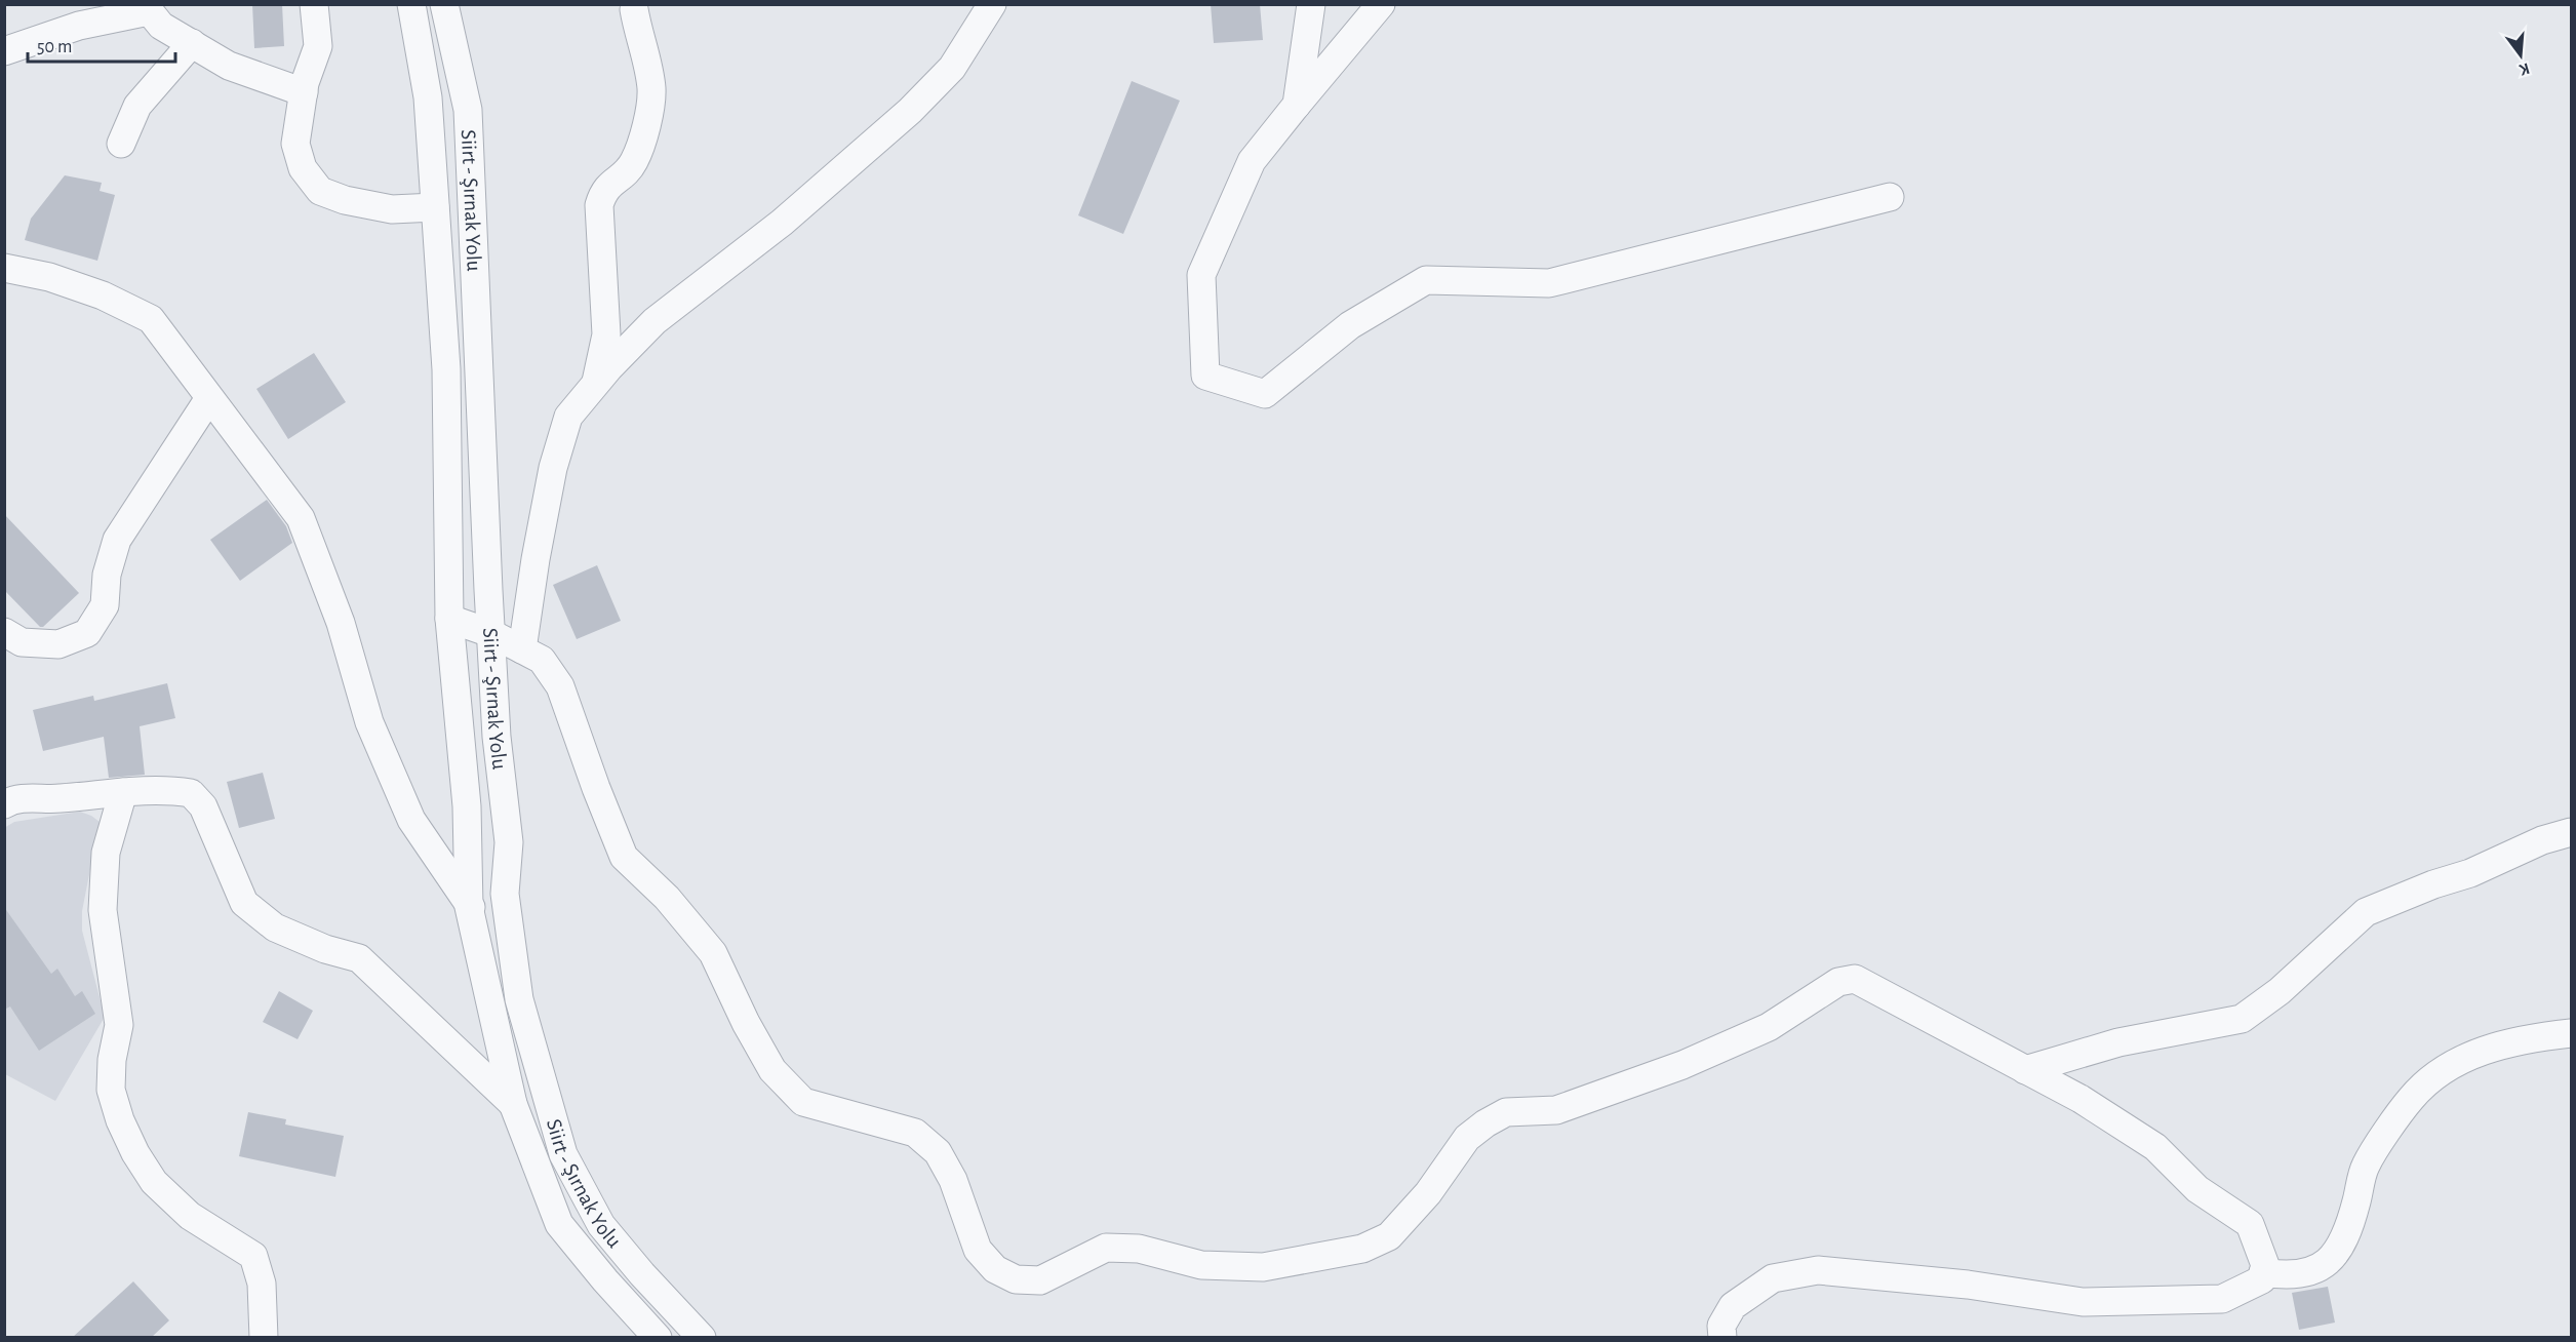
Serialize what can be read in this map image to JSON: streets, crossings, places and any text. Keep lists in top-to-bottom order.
{
  "streets": {
    "street": ["Siirt - Şırnak Yolu"]
  },
  "scale_bar": "50 m",
  "north": "bottom"
}
